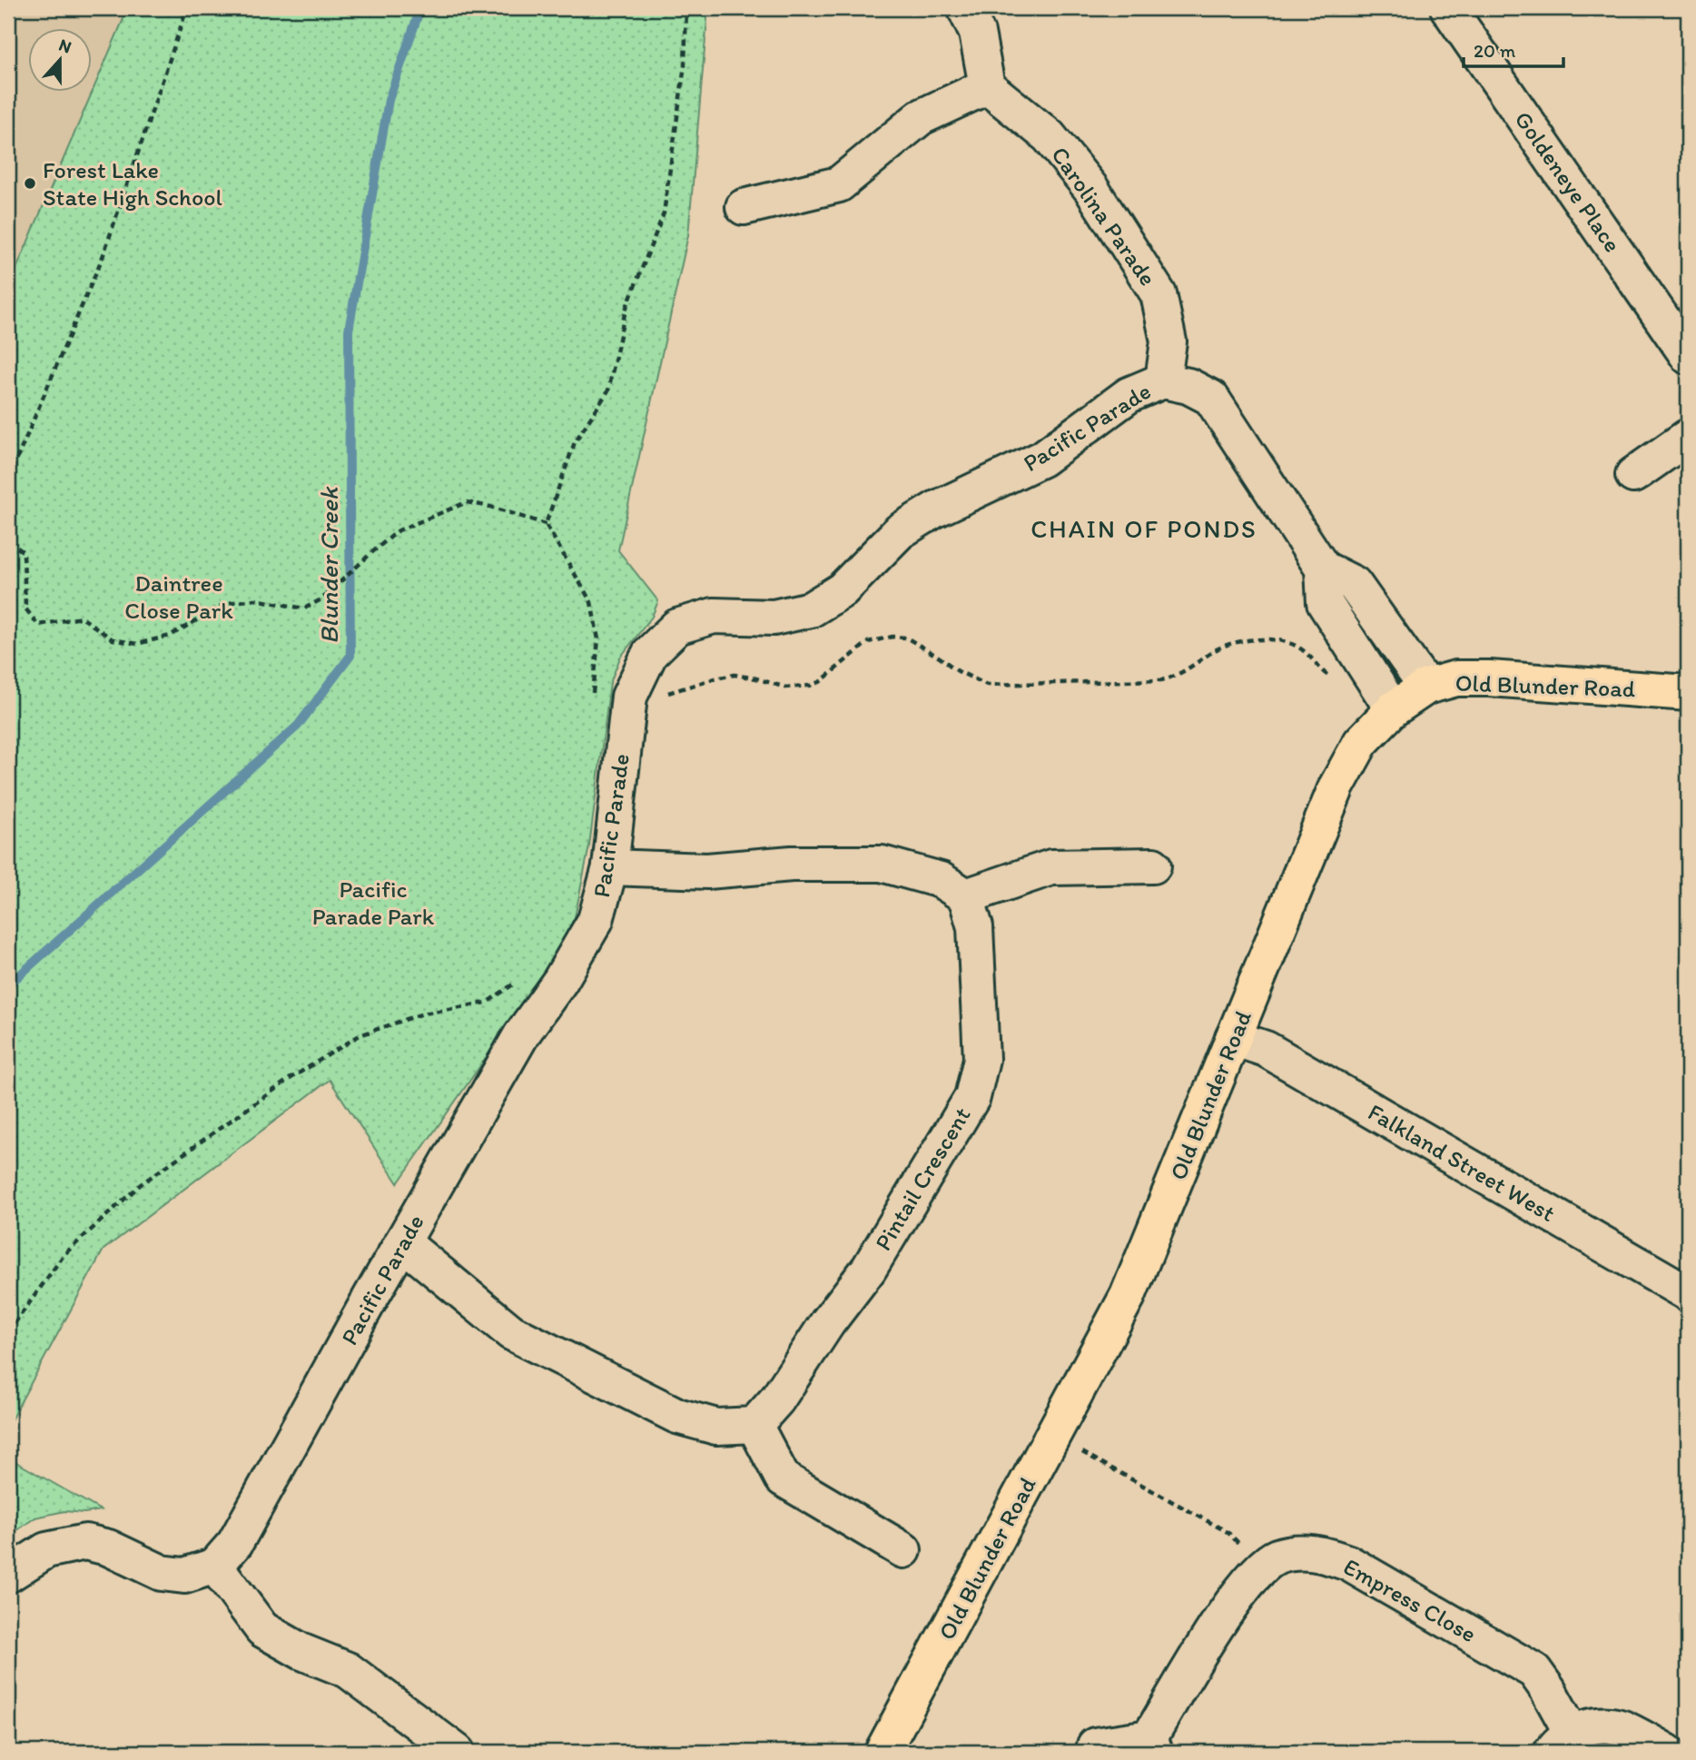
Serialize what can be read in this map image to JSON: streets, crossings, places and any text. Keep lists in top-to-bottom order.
{
  "streets": {
    "main road": ["Old Blunder Road"],
    "street": [
      "Goldeneye Place",
      "Carolina Parade",
      "Pacific Parade",
      "Falkland Street West",
      "Pintail Crescent",
      "Empress Close"
    ]
  },
  "crossings": [
    ["Carolina Parade", "Pacific Parade"],
    ["Pacific Parade", "Old Blunder Road"],
    ["Old Blunder Road", "Falkland Street West"]
  ],
  "districts": ["CHAIN OF PONDS"],
  "water": ["Blunder Creek"],
  "parks": ["Daintree Close Park", "Pacific Parade Park"],
  "places": ["Forest Lake State High School"],
  "scale_bar": "20 m",
  "north": "top"
}
